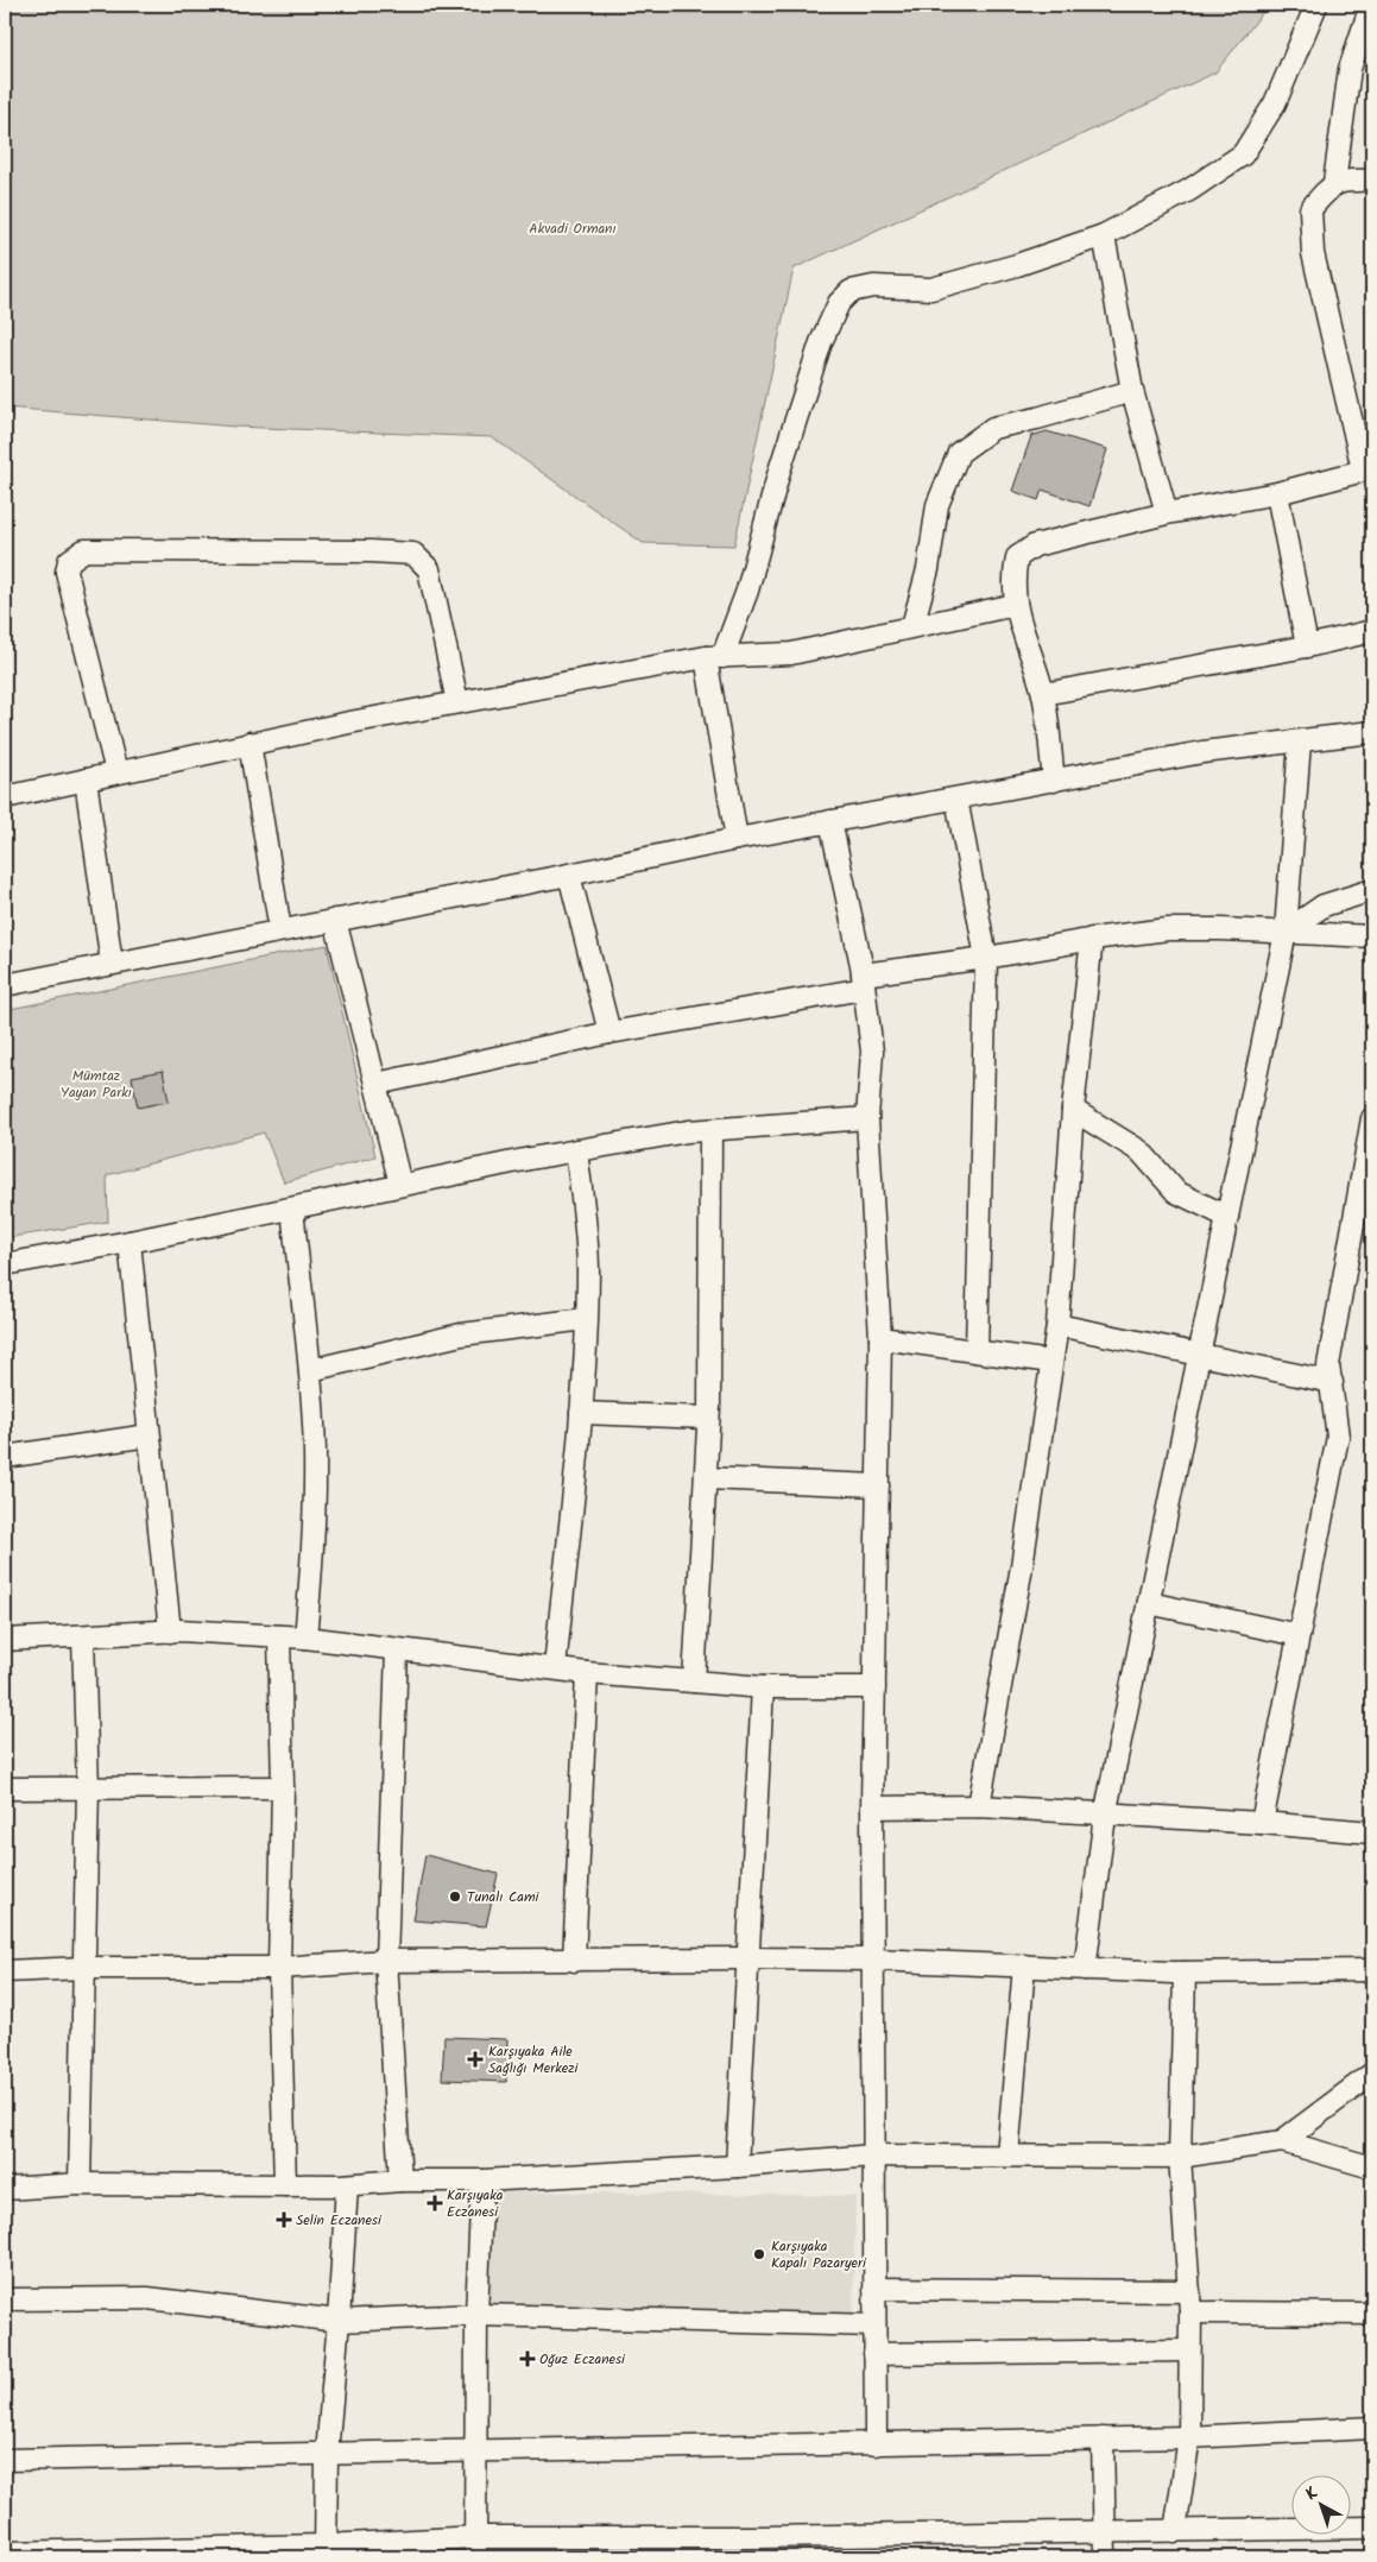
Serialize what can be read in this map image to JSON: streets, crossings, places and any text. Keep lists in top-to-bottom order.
{
  "parks": ["Akvadi Ormanı", "Mümtaz Yayan Parkı"],
  "places": {
    "other": ["Tunalı Cami", "Karşıyaka Kapalı Pazaryeri"],
    "health": [
      "Karşıyaka Aile Sağlığı Merkezi",
      "Karşıyaka Eczanesi",
      "Selin Eczanesi",
      "Oğuz Eczanesi"
    ]
  },
  "north": "top left"
}
